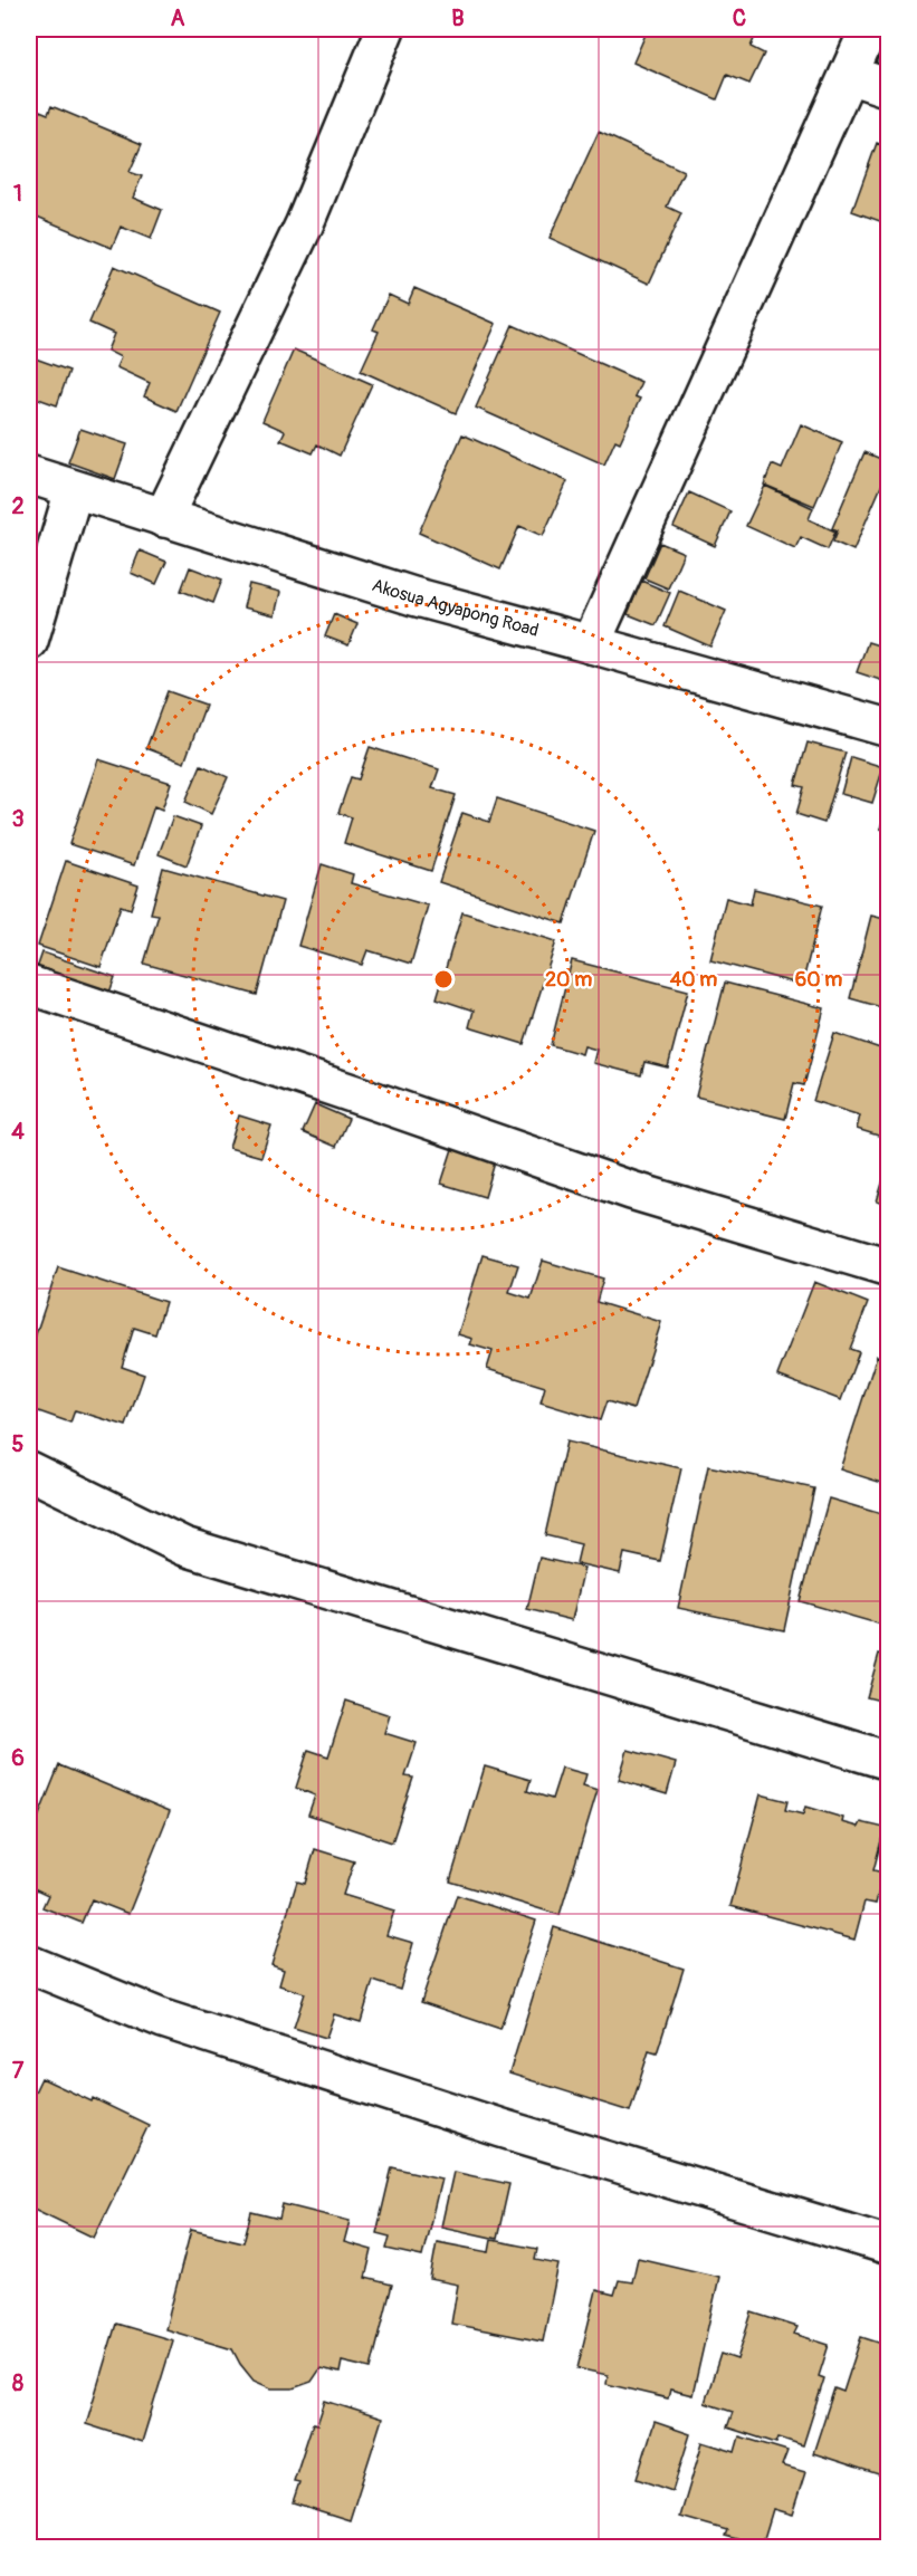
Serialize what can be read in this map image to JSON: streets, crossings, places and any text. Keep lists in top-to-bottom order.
{
  "streets": {
    "street": ["Akosua Agyapong Road"]
  },
  "grid": {
    "columns": ["A", "B", "C"],
    "rows": [
      "1",
      "2",
      "3",
      "4",
      "5",
      "6",
      "7",
      "8"
    ]
  },
  "rings": ["20 m", "40 m", "60 m"]
}
